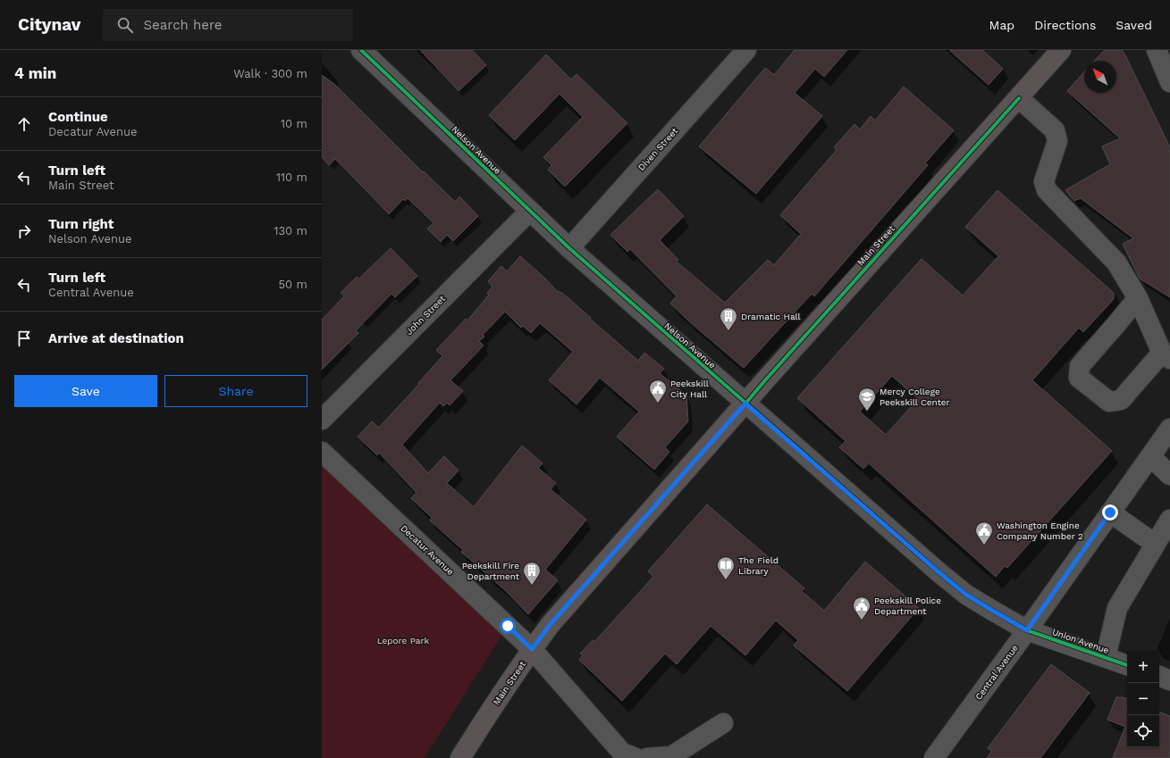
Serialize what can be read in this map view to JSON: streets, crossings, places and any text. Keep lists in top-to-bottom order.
{
  "streets": {
    "main road": ["Main Street"],
    "street": [
      "Diven Street",
      "Nelson Avenue",
      "John Street",
      "Decatur Avenue",
      "Union Avenue",
      "Central Avenue"
    ]
  },
  "crossings": [
    ["Diven Street", "Nelson Avenue"],
    ["Nelson Avenue", "Main Street"],
    ["Nelson Avenue", "John Street"],
    ["Nelson Avenue", "Union Avenue"],
    ["Nelson Avenue", "Central Avenue"],
    ["Main Street", "Decatur Avenue"],
    ["Union Avenue", "Central Avenue"]
  ],
  "parks": ["Lepore Park"],
  "places": {
    "building": ["Dramatic Hall", "Peekskill Fire Department"],
    "public building": ["Peekskill City Hall", "Washington Engine Company Number 2", "Peekskill Police Department"],
    "school or university": ["Mercy College Peekskill Center"],
    "library": ["The Field Library"]
  },
  "north": "top left",
  "page": {
    "header": "Citynav",
    "search": "Search here",
    "nav": ["Map", "Directions", "Saved"],
    "heading": ["4 min", "Walk · 300 m"],
    "list": [
      ["Continue", "Decatur Avenue", "10 m"],
      ["Turn left", "Main Street", "110 m"],
      ["Turn right", "Nelson Avenue", "130 m"],
      ["Turn left", "Central Avenue", "50 m"],
      "Arrive at destination"
    ],
    "buttons": ["Save", "Share"],
    "map_buttons": ["+", "−"]
  }
}
